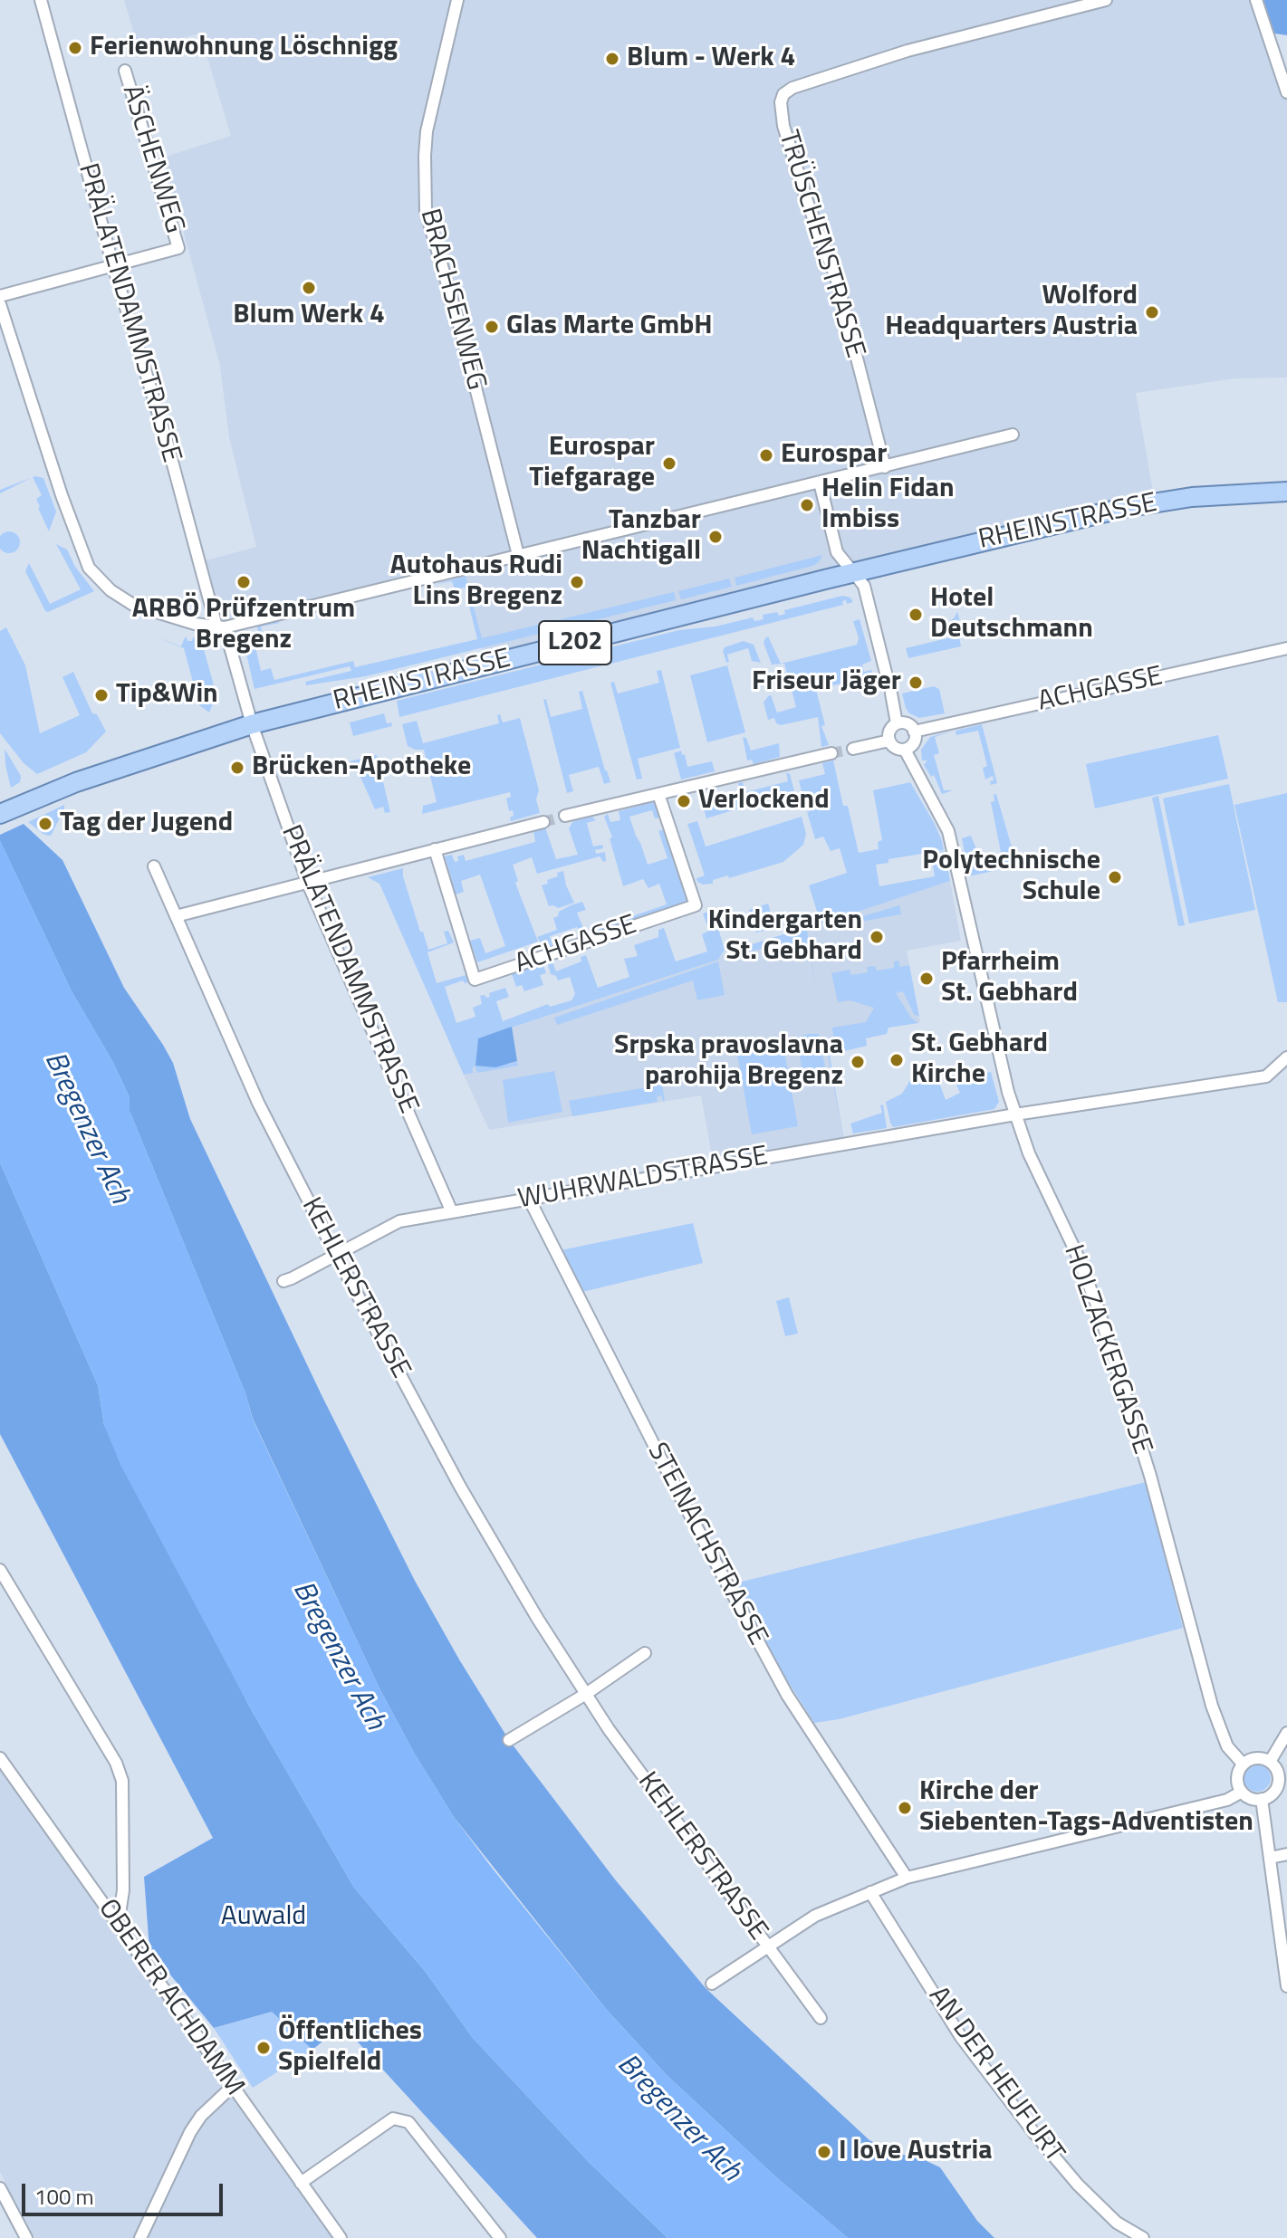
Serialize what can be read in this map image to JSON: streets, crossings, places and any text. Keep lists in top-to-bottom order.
{
  "streets": {
    "main road": ["RHEINSTRASSE", "L202"],
    "street": [
      "ÄSCHENWEG",
      "TRÜSCHENSTRASSE",
      "BRACHSENWEG",
      "PRÄLATENDAMMSTRASSE",
      "ACHGASSE",
      "WUHRWALDSTRASSE",
      "KEHLERSTRASSE",
      "HOLZACKERGASSE",
      "STEINACHSTRASSE",
      "OBERER ACHDAMM",
      "AN DER HEUFURT"
    ]
  },
  "crossings": [
    ["ÄSCHENWEG", "PRÄLATENDAMMSTRASSE"],
    ["PRÄLATENDAMMSTRASSE", "RHEINSTRASSE"],
    ["PRÄLATENDAMMSTRASSE", "WUHRWALDSTRASSE"],
    ["ACHGASSE", "HOLZACKERGASSE"],
    ["WUHRWALDSTRASSE", "KEHLERSTRASSE"],
    ["WUHRWALDSTRASSE", "HOLZACKERGASSE"],
    ["WUHRWALDSTRASSE", "STEINACHSTRASSE"]
  ],
  "water": ["Bregenzer Ach"],
  "parks": ["Auwald"],
  "places": [
    "Ferienwohnung Löschnigg",
    "Blum - Werk 4",
    "Blum Werk 4",
    "Wolford Headquarters Austria",
    "Glas Marte GmbH",
    "Eurospar",
    "Eurospar Tiefgarage",
    "Helin Fidan Imbiss",
    "Tanzbar Nachtigall",
    "ARBÖ Prüfzentrum Bregenz",
    "Autohaus Rudi Lins Bregenz",
    "Hotel Deutschmann",
    "Friseur Jäger",
    "Tip&Win",
    "Brücken-Apotheke",
    "Verlockend",
    "Tag der Jugend",
    "Polytechnische Schule",
    "Kindergarten St. Gebhard",
    "Pfarrheim St. Gebhard",
    "St. Gebhard Kirche",
    "Srpska pravoslavna parohija Bregenz",
    "Kirche der Siebenten-Tags-Adventisten",
    "Öffentliches Spielfeld",
    "I love Austria"
  ],
  "scale_bar": "100 m"
}
